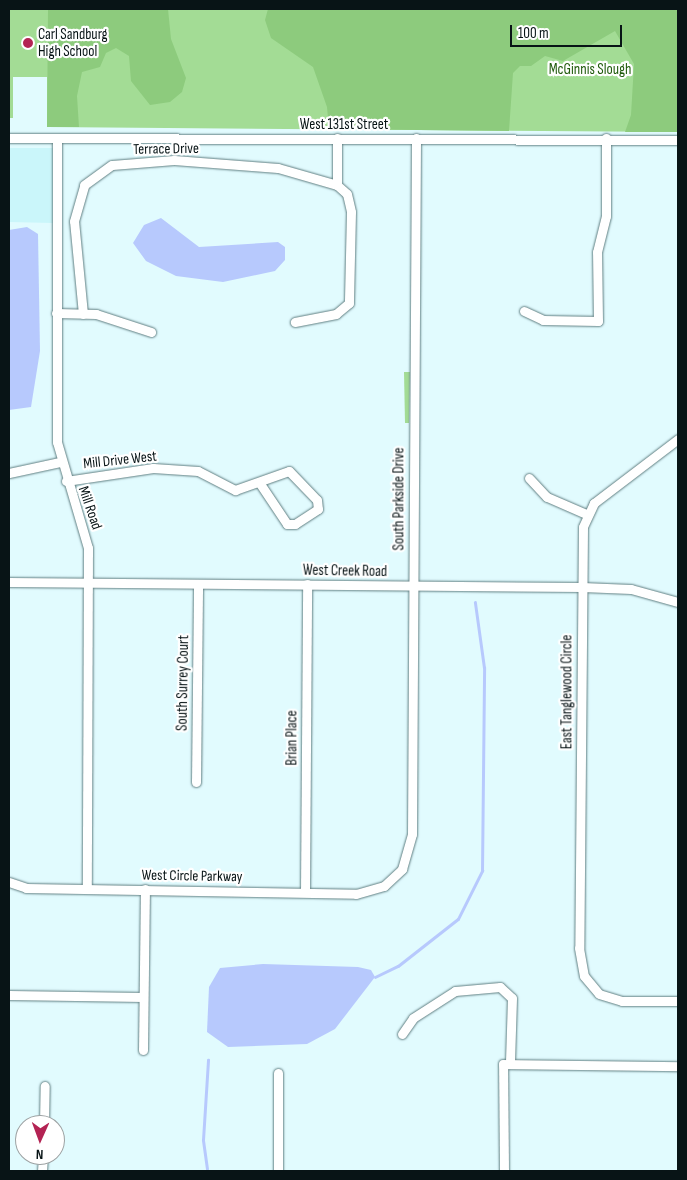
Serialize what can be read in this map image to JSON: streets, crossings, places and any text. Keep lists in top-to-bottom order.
{
  "streets": {
    "street": [
      "West 131st Street",
      "Terrace Drive",
      "Mill Drive West",
      "South Parkside Drive",
      "Mill Road",
      "West Creek Road",
      "South Surrey Court",
      "East Tanglewood Circle",
      "Brian Place",
      "West Circle Parkway"
    ]
  },
  "crossings": [
    ["West 131st Street", "South Parkside Drive"],
    ["West 131st Street", "Mill Road"],
    ["Mill Drive West", "Mill Road"],
    ["South Parkside Drive", "West Creek Road"],
    ["South Parkside Drive", "West Circle Parkway"],
    ["Mill Road", "West Creek Road"],
    ["Mill Road", "West Circle Parkway"],
    ["West Creek Road", "South Surrey Court"],
    ["West Creek Road", "East Tanglewood Circle"],
    ["West Creek Road", "Brian Place"],
    ["Brian Place", "West Circle Parkway"]
  ],
  "parks": ["McGinnis Slough"],
  "places": ["Carl Sandburg High School"],
  "scale_bar": "100 m",
  "north": "bottom"
}
